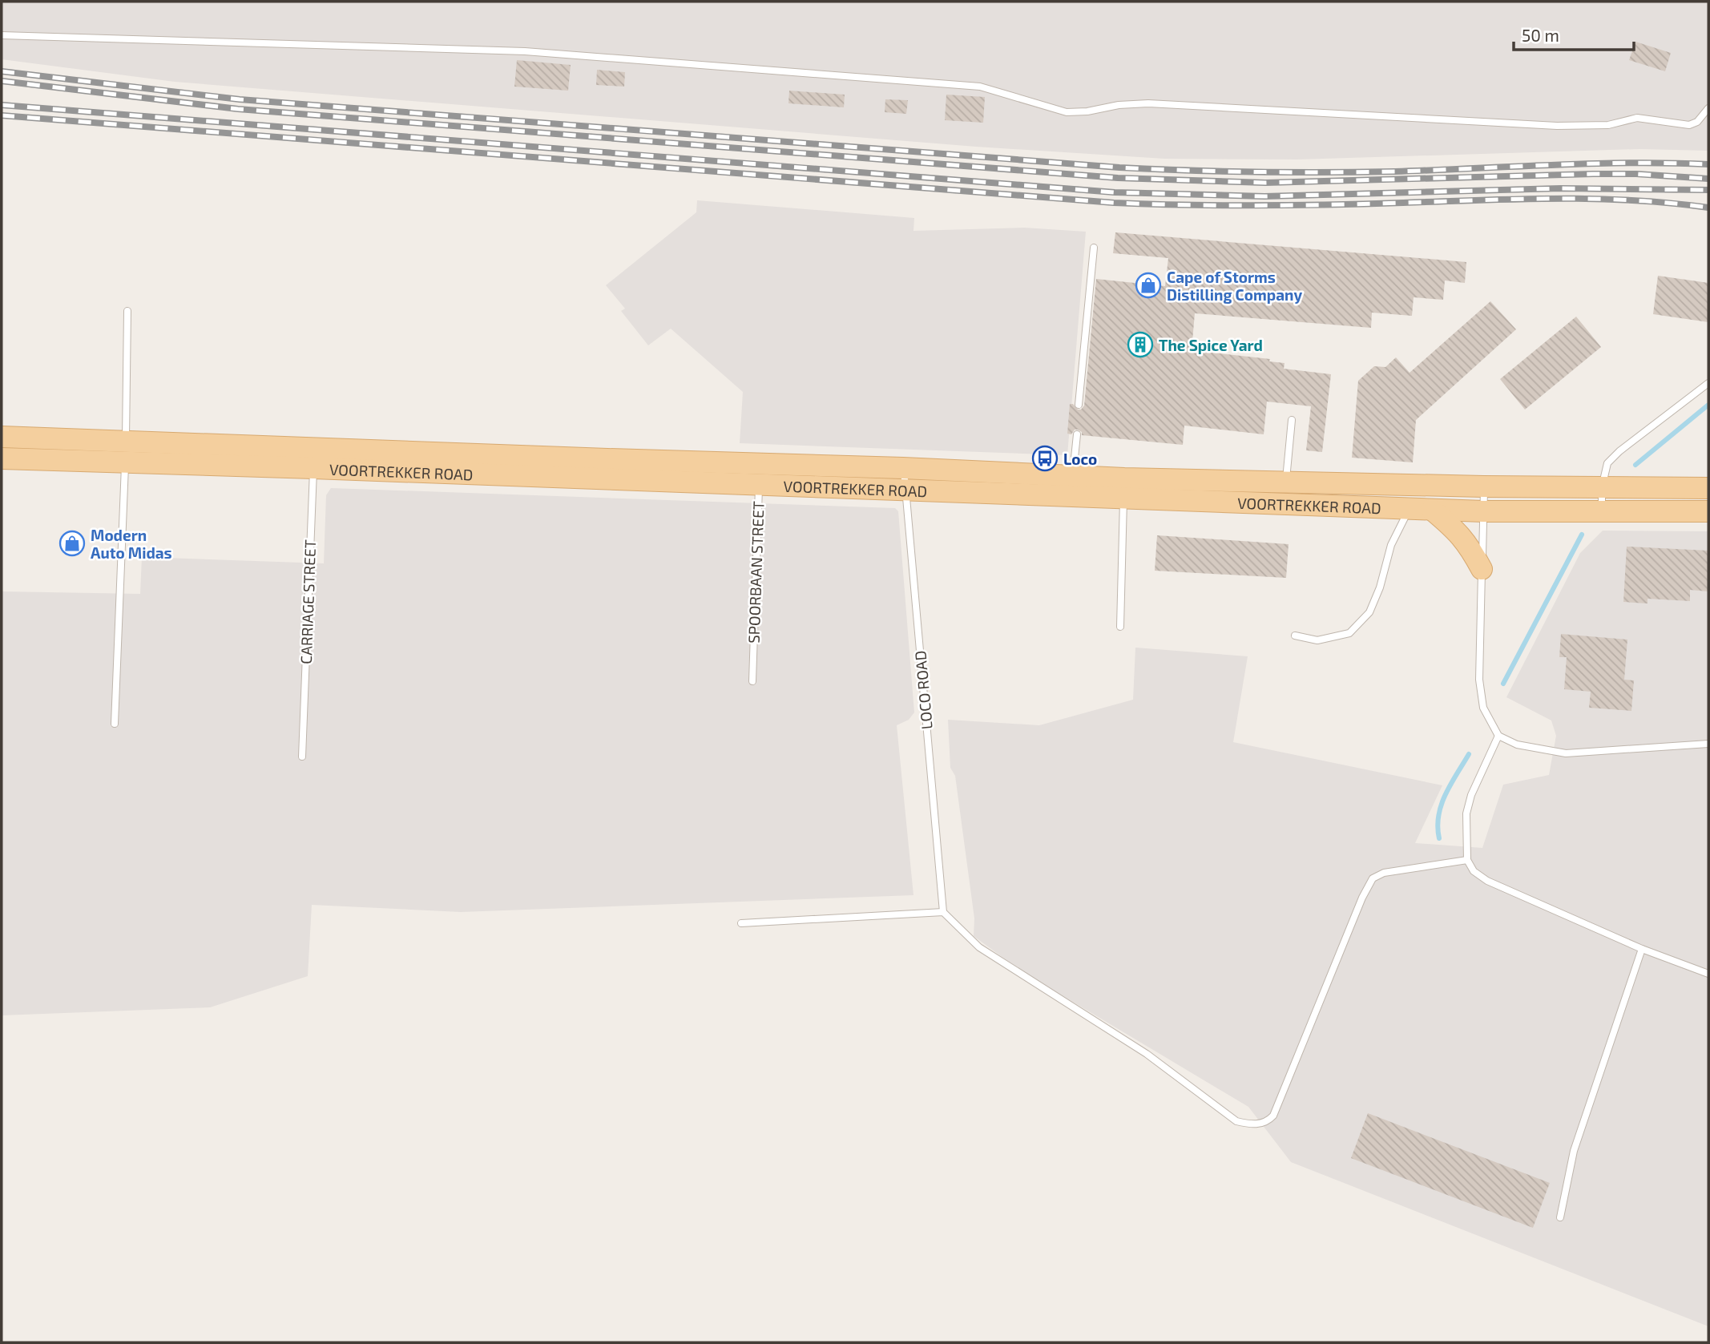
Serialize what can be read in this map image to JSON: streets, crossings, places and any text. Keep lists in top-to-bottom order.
{
  "streets": {
    "main road": ["VOORTREKKER ROAD"],
    "lane": ["SPOORBAAN STREET", "CARRIAGE STREET", "LOCO ROAD"]
  },
  "crossings": [
    ["VOORTREKKER ROAD", "SPOORBAAN STREET"],
    ["VOORTREKKER ROAD", "CARRIAGE STREET"],
    ["VOORTREKKER ROAD", "LOCO ROAD"]
  ],
  "places": {
    "shop": ["Cape of Storms Distilling Company", "Modern Auto Midas"],
    "building": ["The Spice Yard"],
    "bus stop": ["Loco"]
  },
  "scale_bar": "50 m"
}
